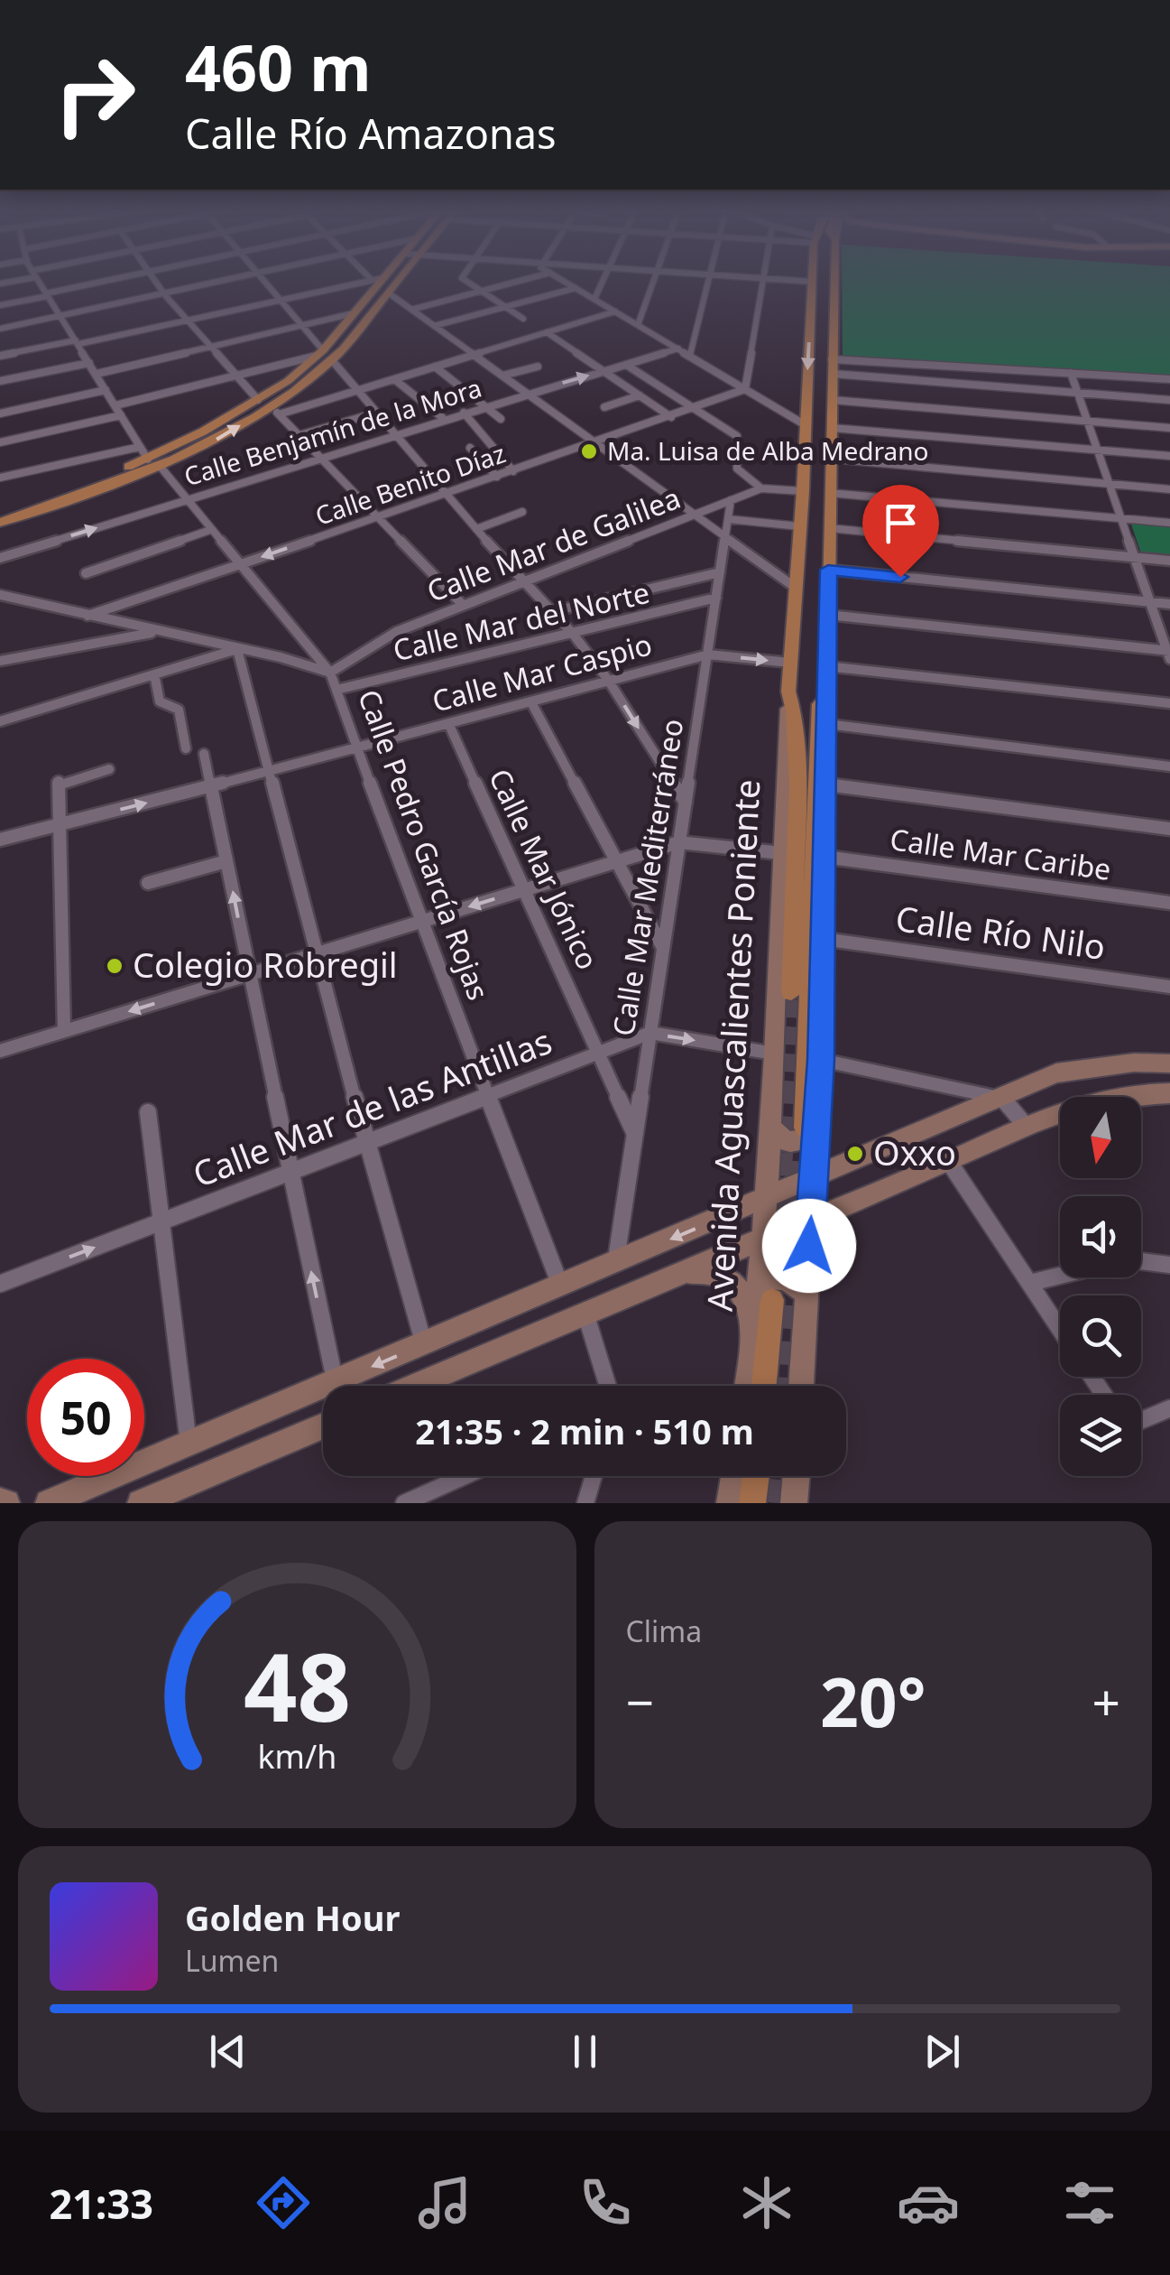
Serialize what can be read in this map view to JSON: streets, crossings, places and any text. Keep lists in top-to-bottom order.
{
  "streets": {
    "main road": ["Avenida Aguascalientes Poniente"],
    "street": [
      "Calle Benjamín de la Mora",
      "Calle Benito Díaz",
      "Calle Mar de Galilea",
      "Calle Mar del Norte",
      "Calle Mar Caspio",
      "Calle Pedro García Rojas",
      "Calle Mar Caribe",
      "Calle Mar Jónico",
      "Calle Mar Mediterráneo",
      "Calle Río Nilo",
      "Calle Mar de las Antillas"
    ]
  },
  "crossings": [
    ["Calle Benjamín de la Mora", "Calle Pedro García Rojas"],
    ["Calle Benito Díaz", "Calle Pedro García Rojas"],
    ["Calle Mar de Galilea", "Calle Pedro García Rojas"],
    ["Calle Mar de Galilea", "Calle Mar Mediterráneo"],
    ["Calle Mar de Galilea", "Avenida Aguascalientes Poniente"],
    ["Calle Mar del Norte", "Calle Pedro García Rojas"],
    ["Calle Mar del Norte", "Calle Mar Mediterráneo"],
    ["Calle Mar Caspio", "Calle Pedro García Rojas"],
    ["Calle Mar Caspio", "Calle Mar Jónico"],
    ["Calle Mar Caspio", "Calle Mar Mediterráneo"],
    ["Calle Mar Caspio", "Avenida Aguascalientes Poniente"],
    ["Calle Pedro García Rojas", "Calle Mar de las Antillas"],
    ["Calle Mar Jónico", "Calle Mar Mediterráneo"],
    ["Calle Mar Jónico", "Calle Mar de las Antillas"],
    ["Calle Mar Mediterráneo", "Calle Mar de las Antillas"]
  ],
  "places": ["Ma. Luisa de Alba Medrano", "Colegio Robregil", "Oxxo"],
  "north": "bottom",
  "page": {
    "turn": ["460 m", "Calle Río Amazonas"],
    "limit": "50",
    "trip": "21:35 · 2 min · 510 m",
    "tile": "Clima",
    "heat": ["−", "20°", "+"],
    "song": ["Golden Hour", "Lumen"],
    "tabs": "21:33",
    "gauge": ["48", "km/h"]
  }
}
